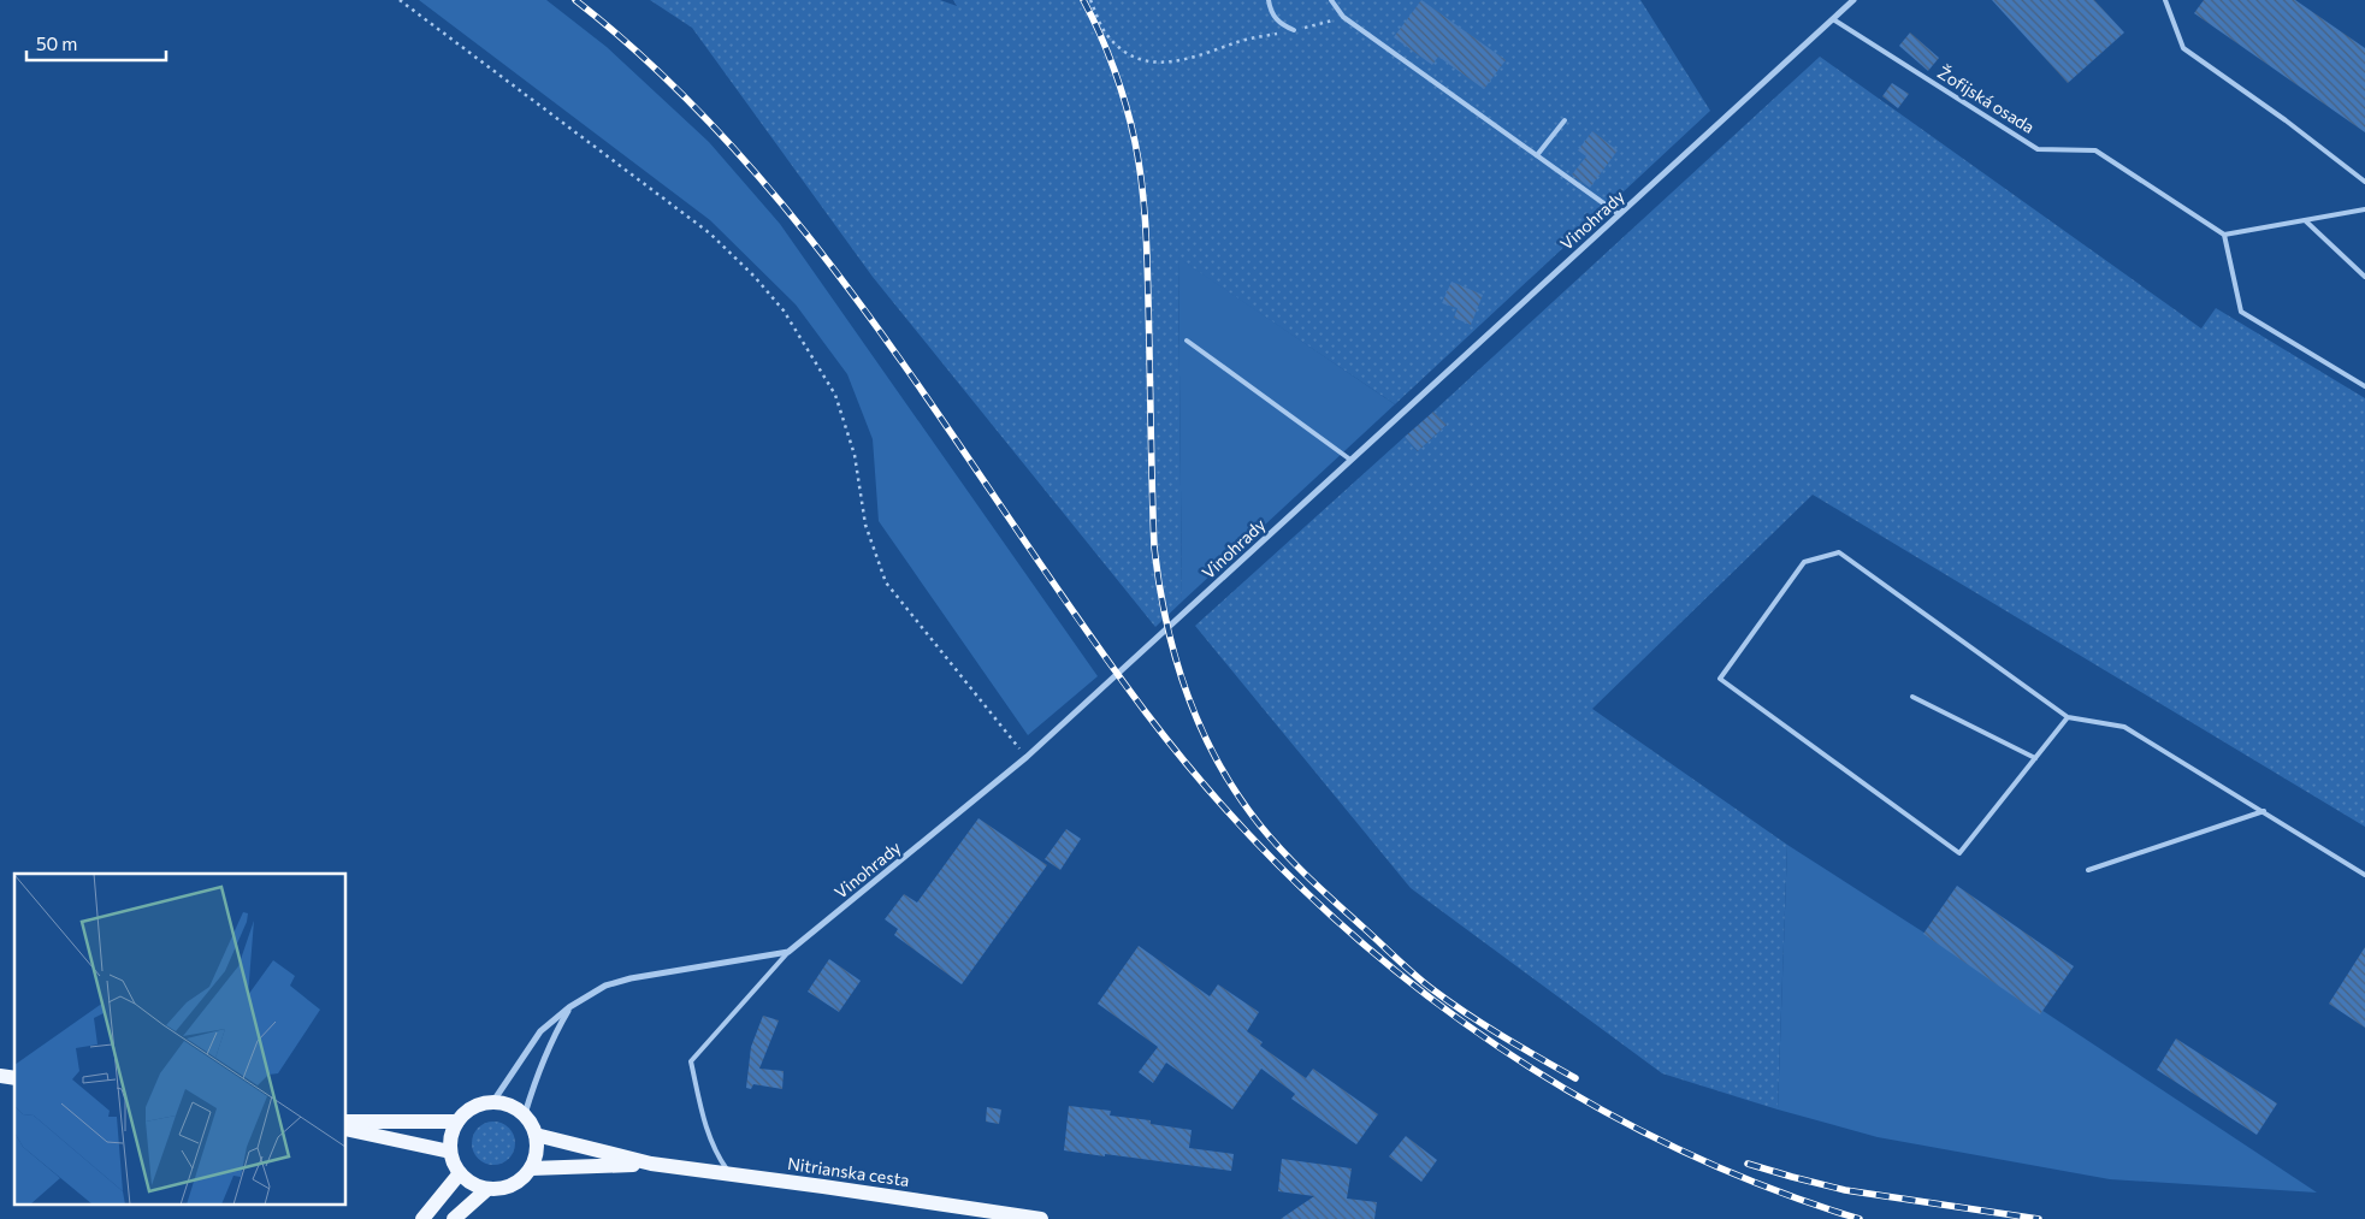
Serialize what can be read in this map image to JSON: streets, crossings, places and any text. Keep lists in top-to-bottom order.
{
  "streets": {
    "main road": ["Nitrianska cesta"],
    "street": ["Vinohrady"],
    "lane": ["Žofijská osada"]
  },
  "crossings": [
    ["Žofijská osada", "Vinohrady"],
    ["Vinohrady", "Nitrianska cesta"]
  ],
  "scale_bar": "50 m"
}
